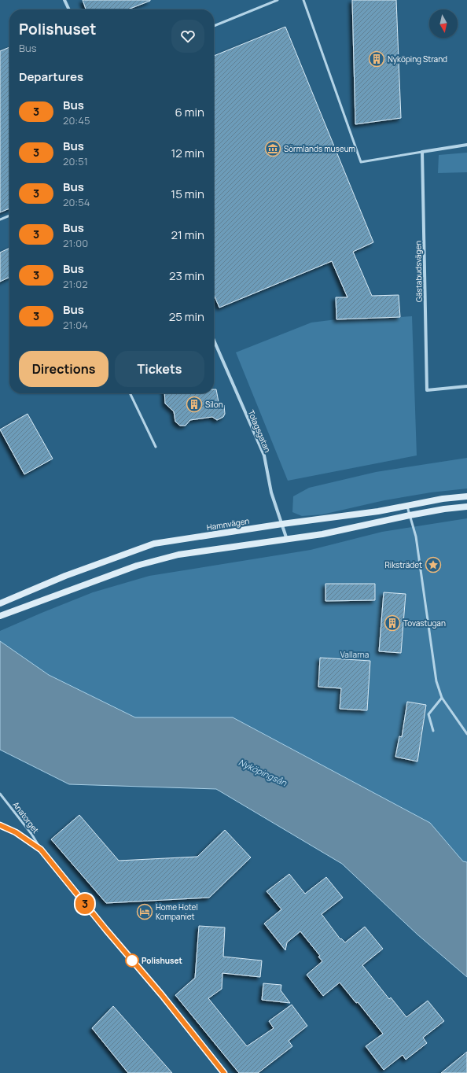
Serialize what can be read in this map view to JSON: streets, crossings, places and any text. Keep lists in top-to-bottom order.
{
  "streets": {
    "main road": ["Hamnvägen"],
    "street": ["Gästabudsvägen", "Tolagsgatan"],
    "lane": ["Anatorget"]
  },
  "crossings": [
    ["Tolagsgatan", "Hamnvägen"]
  ],
  "water": ["Nyköpingsån"],
  "parks": ["Vallarna"],
  "places": {
    "building": ["Nyköping Strand", "Silon", "Tovastugan"],
    "museum": ["Sörmlands museum"],
    "place": ["Riksträdet"],
    "hotel": ["Home Hotel Kompaniet"],
    "other": ["Polishuset"]
  },
  "lines": ["bus line 3"],
  "north": "bottom",
  "page": {
    "on_map": "3",
    "heading": [
      ["Polishuset", "Bus"],
      "Departures"
    ],
    "list": [
      {
        "mark": "3",
        "name": "Bus",
        "note": "20:45",
        "value": "6 min"
      },
      {
        "mark": "3",
        "name": "Bus",
        "note": "20:51",
        "value": "12 min"
      },
      {
        "mark": "3",
        "name": "Bus",
        "note": "20:54",
        "value": "15 min"
      },
      {
        "mark": "3",
        "name": "Bus",
        "note": "21:00",
        "value": "21 min"
      },
      {
        "mark": "3",
        "name": "Bus",
        "note": "21:02",
        "value": "23 min"
      },
      {
        "mark": "3",
        "name": "Bus",
        "note": "21:04",
        "value": "25 min"
      }
    ],
    "buttons": ["Directions", "Tickets"]
  }
}
